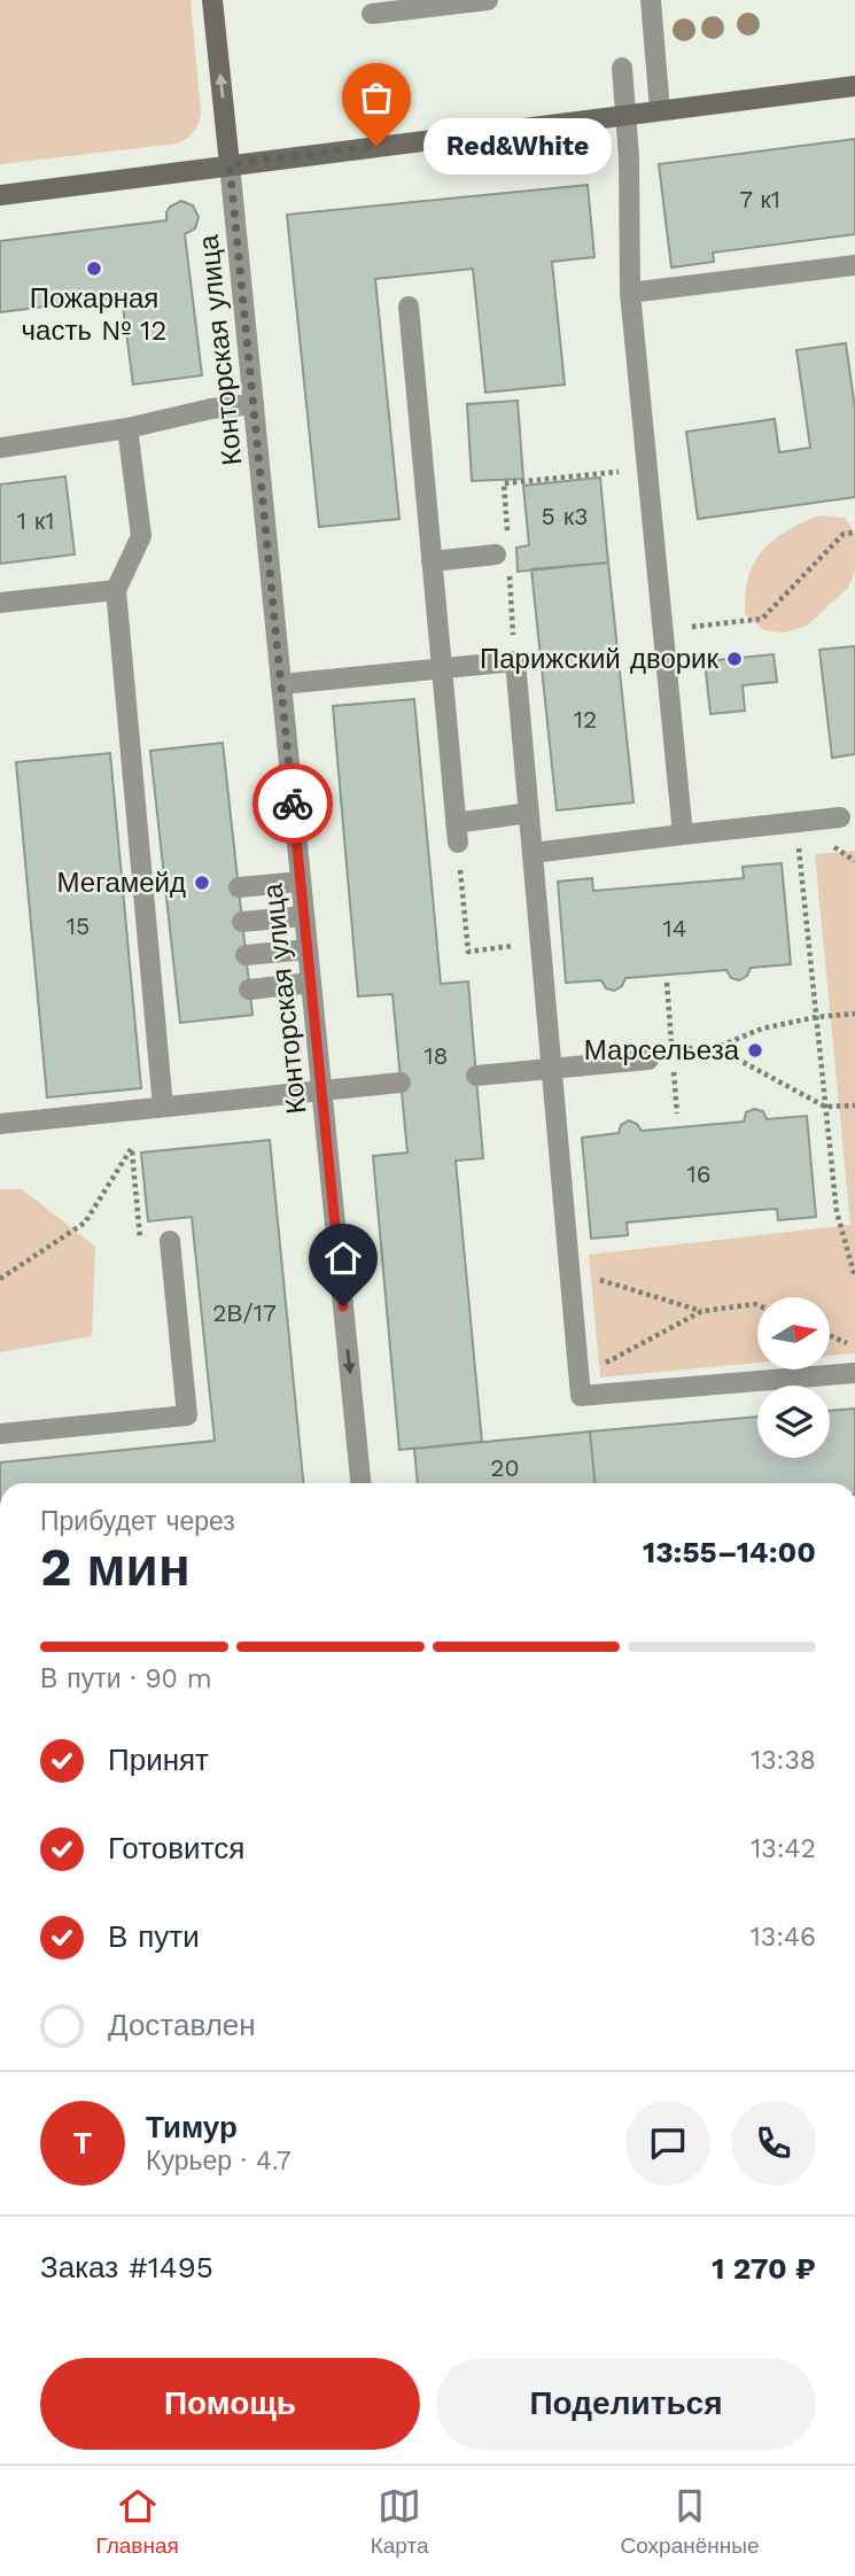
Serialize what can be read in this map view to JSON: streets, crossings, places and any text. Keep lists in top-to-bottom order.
{
  "streets": {
    "street": ["Конторская улица"]
  },
  "places": [
    "Red&White",
    "Пожарная часть № 12",
    "Парижский дворик",
    "Мегамейд",
    "Марсельеза"
  ],
  "house_numbers": [
    "7 к1",
    "5 к3",
    "1 к1",
    "12",
    "15",
    "14",
    "18",
    "16",
    "2В/17",
    "20"
  ],
  "north": "right",
  "page": {
    "bubble": "Red&White",
    "heading": ["2 мин", "Прибудет через", "13:55–14:00"],
    "panel": [
      "Тимур",
      "Курьер · 4.7",
      "Заказ #1495",
      "1 270 ₽"
    ],
    "bar": "В пути · 90 m",
    "list": [
      ["Принят", "13:38"],
      ["Готовится", "13:42"],
      ["В пути", "13:46"],
      "Доставлен"
    ],
    "round": "Т",
    "buttons": ["Помощь", "Поделиться"],
    "tabs": ["Главная", "Карта", "Сохранённые"]
  }
}
